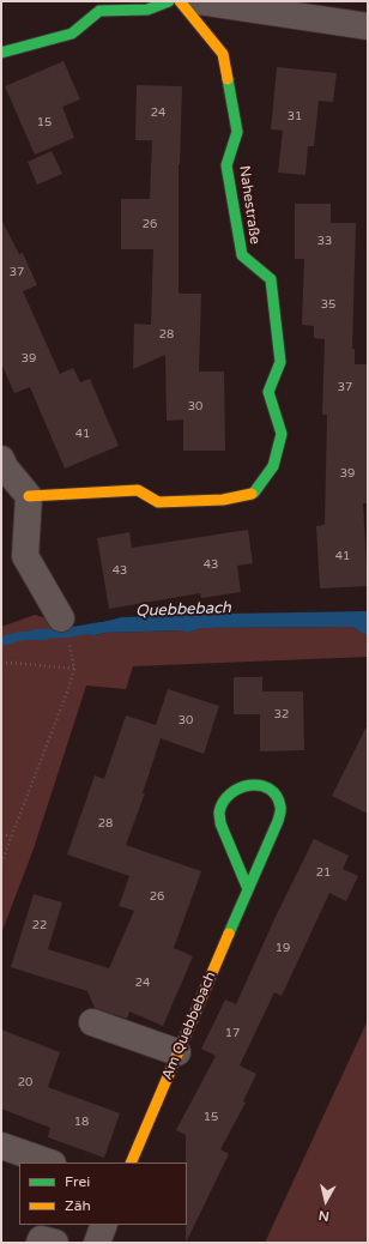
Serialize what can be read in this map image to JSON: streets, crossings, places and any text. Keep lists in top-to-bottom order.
{
  "streets": {
    "street": ["Nahestraße", "Am Quebbebach"]
  },
  "water": ["Quebbebach"],
  "house_numbers": [
    "24",
    "31",
    "15",
    "26",
    "33",
    "37",
    "35",
    "28",
    "39",
    "37",
    "30",
    "41",
    "39",
    "41",
    "43",
    "43",
    "32",
    "30",
    "28",
    "21",
    "26",
    "22",
    "19",
    "24",
    "17",
    "20",
    "15",
    "18"
  ],
  "legend": ["Frei", "Zäh"],
  "north": "bottom"
}
